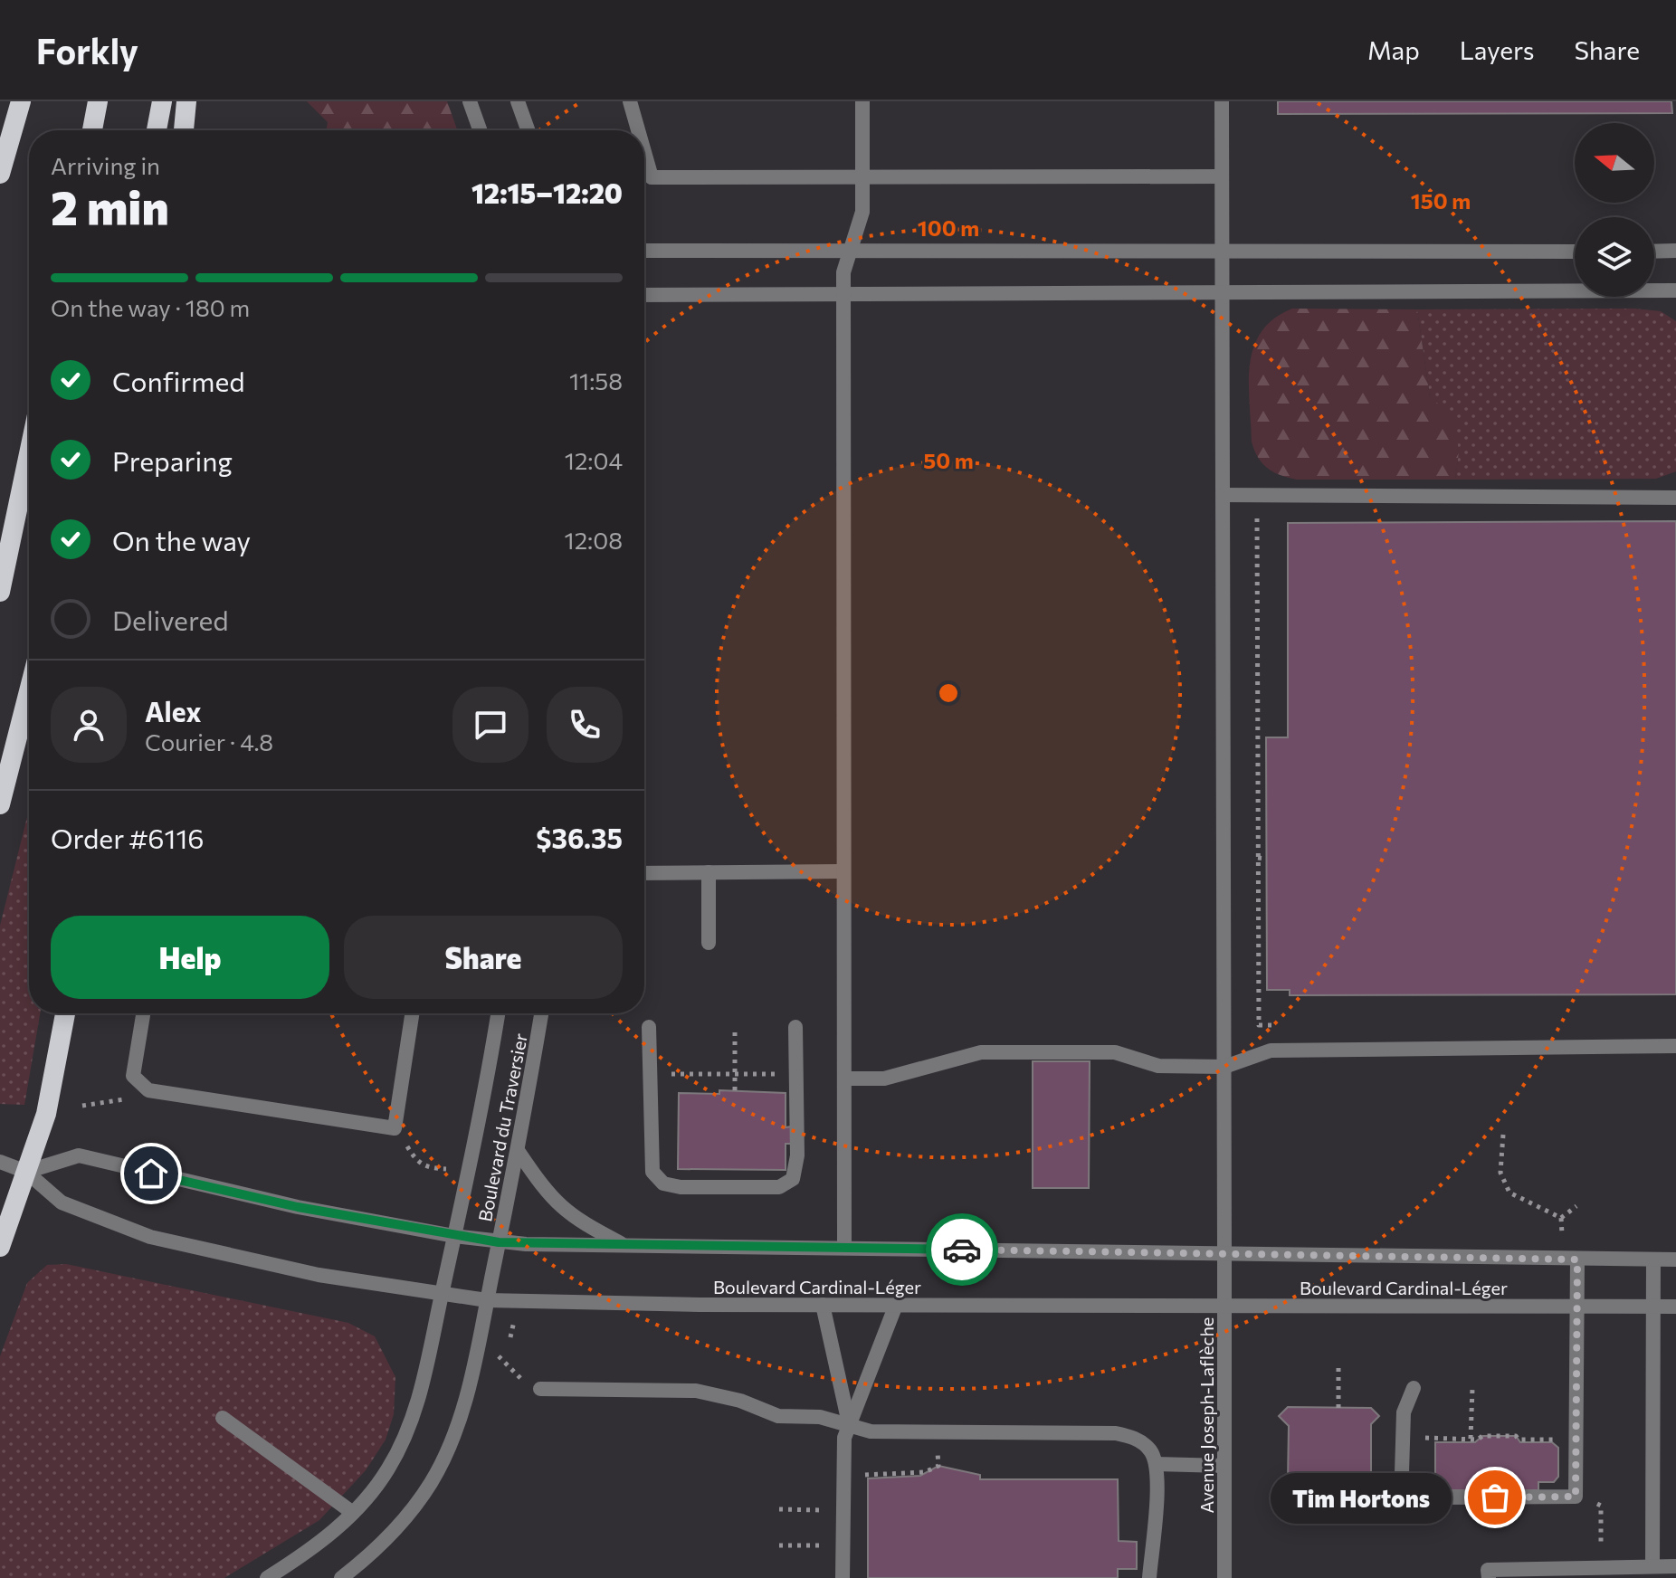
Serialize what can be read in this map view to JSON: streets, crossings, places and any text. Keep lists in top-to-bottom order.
{
  "streets": {
    "street": ["Boulevard du Traversier", "Boulevard Cardinal-Léger", "Avenue Joseph-Laflèche"]
  },
  "crossings": [
    ["Boulevard du Traversier", "Boulevard Cardinal-Léger"],
    ["Boulevard Cardinal-Léger", "Avenue Joseph-Laflèche"]
  ],
  "places": ["Tim Hortons"],
  "north": "left",
  "page": {
    "header": "Forkly",
    "nav": ["Map", "Layers", "Share"],
    "heading": ["2 min", "Arriving in", "12:15–12:20"],
    "panel": [
      "Alex",
      "Courier · 4.8",
      "Order #6116",
      "$36.35"
    ],
    "bar": "On the way · 180 m",
    "list": [
      ["Confirmed", "11:58"],
      ["Preparing", "12:04"],
      ["On the way", "12:08"],
      "Delivered"
    ],
    "buttons": ["Help", "Share"],
    "bubble": "Tim Hortons"
  },
  "rings": ["150 m", "100 m", "50 m"]
}
